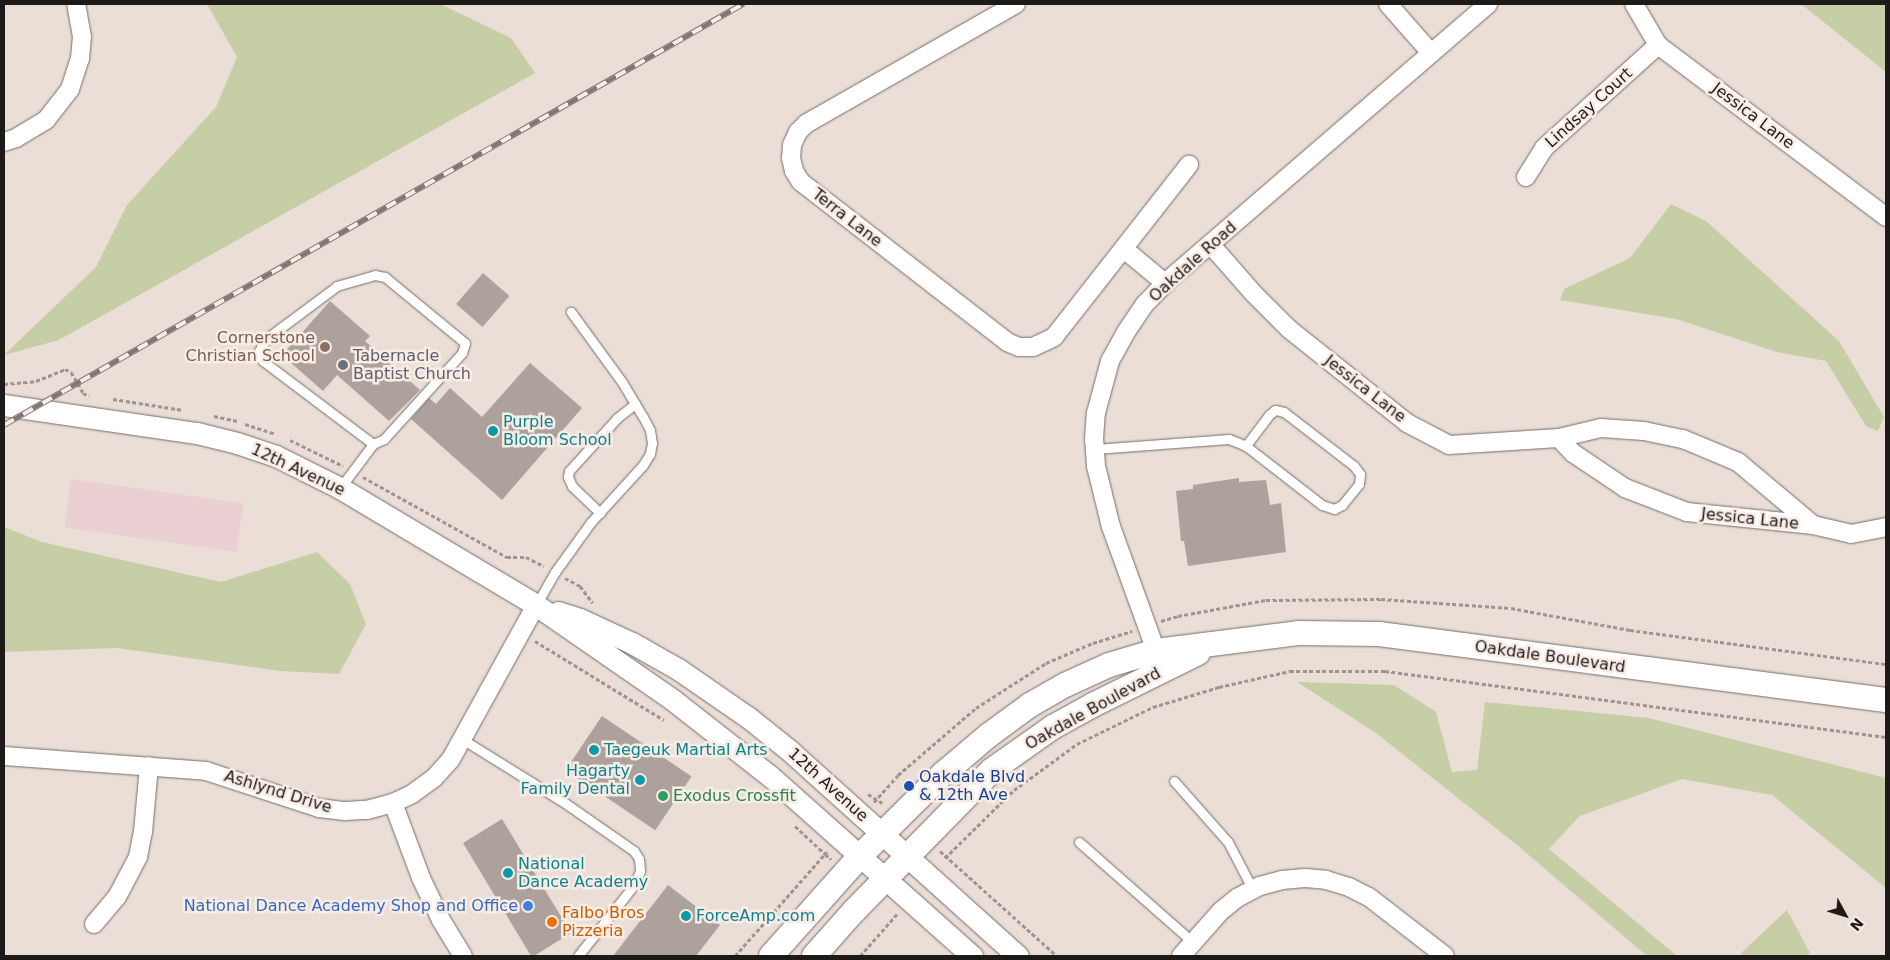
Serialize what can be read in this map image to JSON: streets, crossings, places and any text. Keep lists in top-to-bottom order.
{
  "streets": {
    "main road": ["Oakdale Boulevard"],
    "street": [
      "Lindsay Court",
      "Jessica Lane",
      "Terra Lane",
      "Oakdale Road",
      "12th Avenue",
      "Ashlynd Drive"
    ]
  },
  "crossings": [
    ["Lindsay Court", "Jessica Lane"],
    ["Jessica Lane", "Oakdale Road"],
    ["Oakdale Road", "Oakdale Boulevard"],
    ["12th Avenue", "Oakdale Boulevard"],
    ["12th Avenue", "Ashlynd Drive"]
  ],
  "places": [
    "Cornerstone Christian School",
    "Tabernacle Baptist Church",
    "Purple Bloom School",
    "Taegeuk Martial Arts",
    "Hagarty Family Dental",
    "Oakdale Blvd & 12th Ave",
    "Exodus Crossfit",
    "National Dance Academy",
    "National Dance Academy Shop and Office",
    "ForceAmp.com",
    "Falbo Bros Pizzeria"
  ],
  "north": "bottom right"
}
